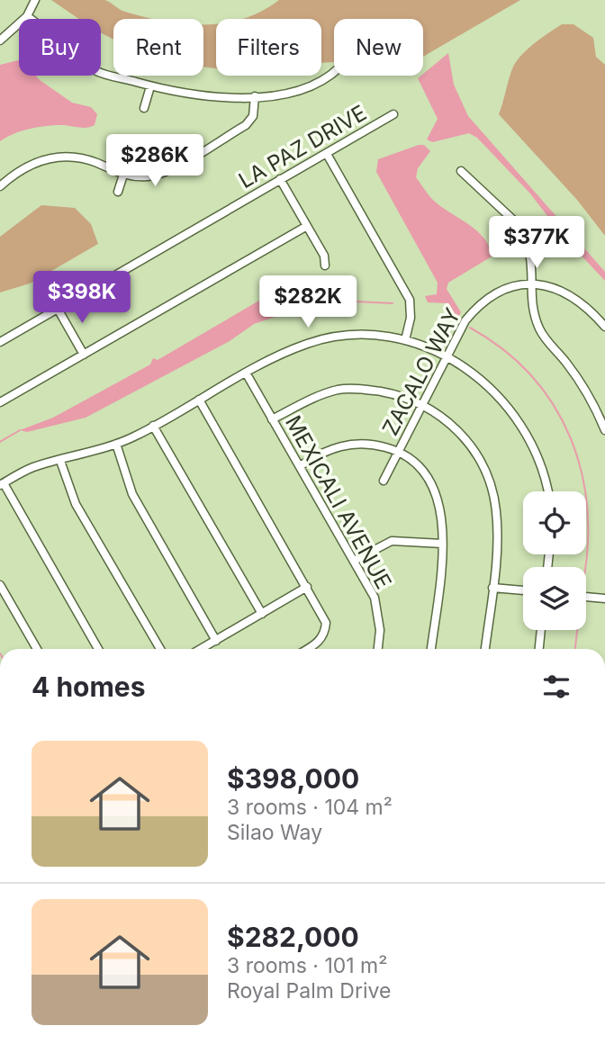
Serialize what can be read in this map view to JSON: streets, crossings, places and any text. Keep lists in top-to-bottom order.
{
  "streets": {
    "street": ["LA PAZ DRIVE", "ZACALO WAY", "MEXICALI AVENUE"]
  },
  "page": {
    "chip": [
      "Buy",
      "Rent",
      "Filters",
      "New"
    ],
    "price": [
      "$286K",
      "$377K",
      "$398K",
      "$282K"
    ],
    "heading": "4 homes",
    "list": [
      {
        "name": "$398,000",
        "note": "3 rooms · 104 m² · Silao Way"
      },
      {
        "name": "$282,000",
        "note": "3 rooms · 101 m² · Royal Palm Drive"
      }
    ]
  }
}
